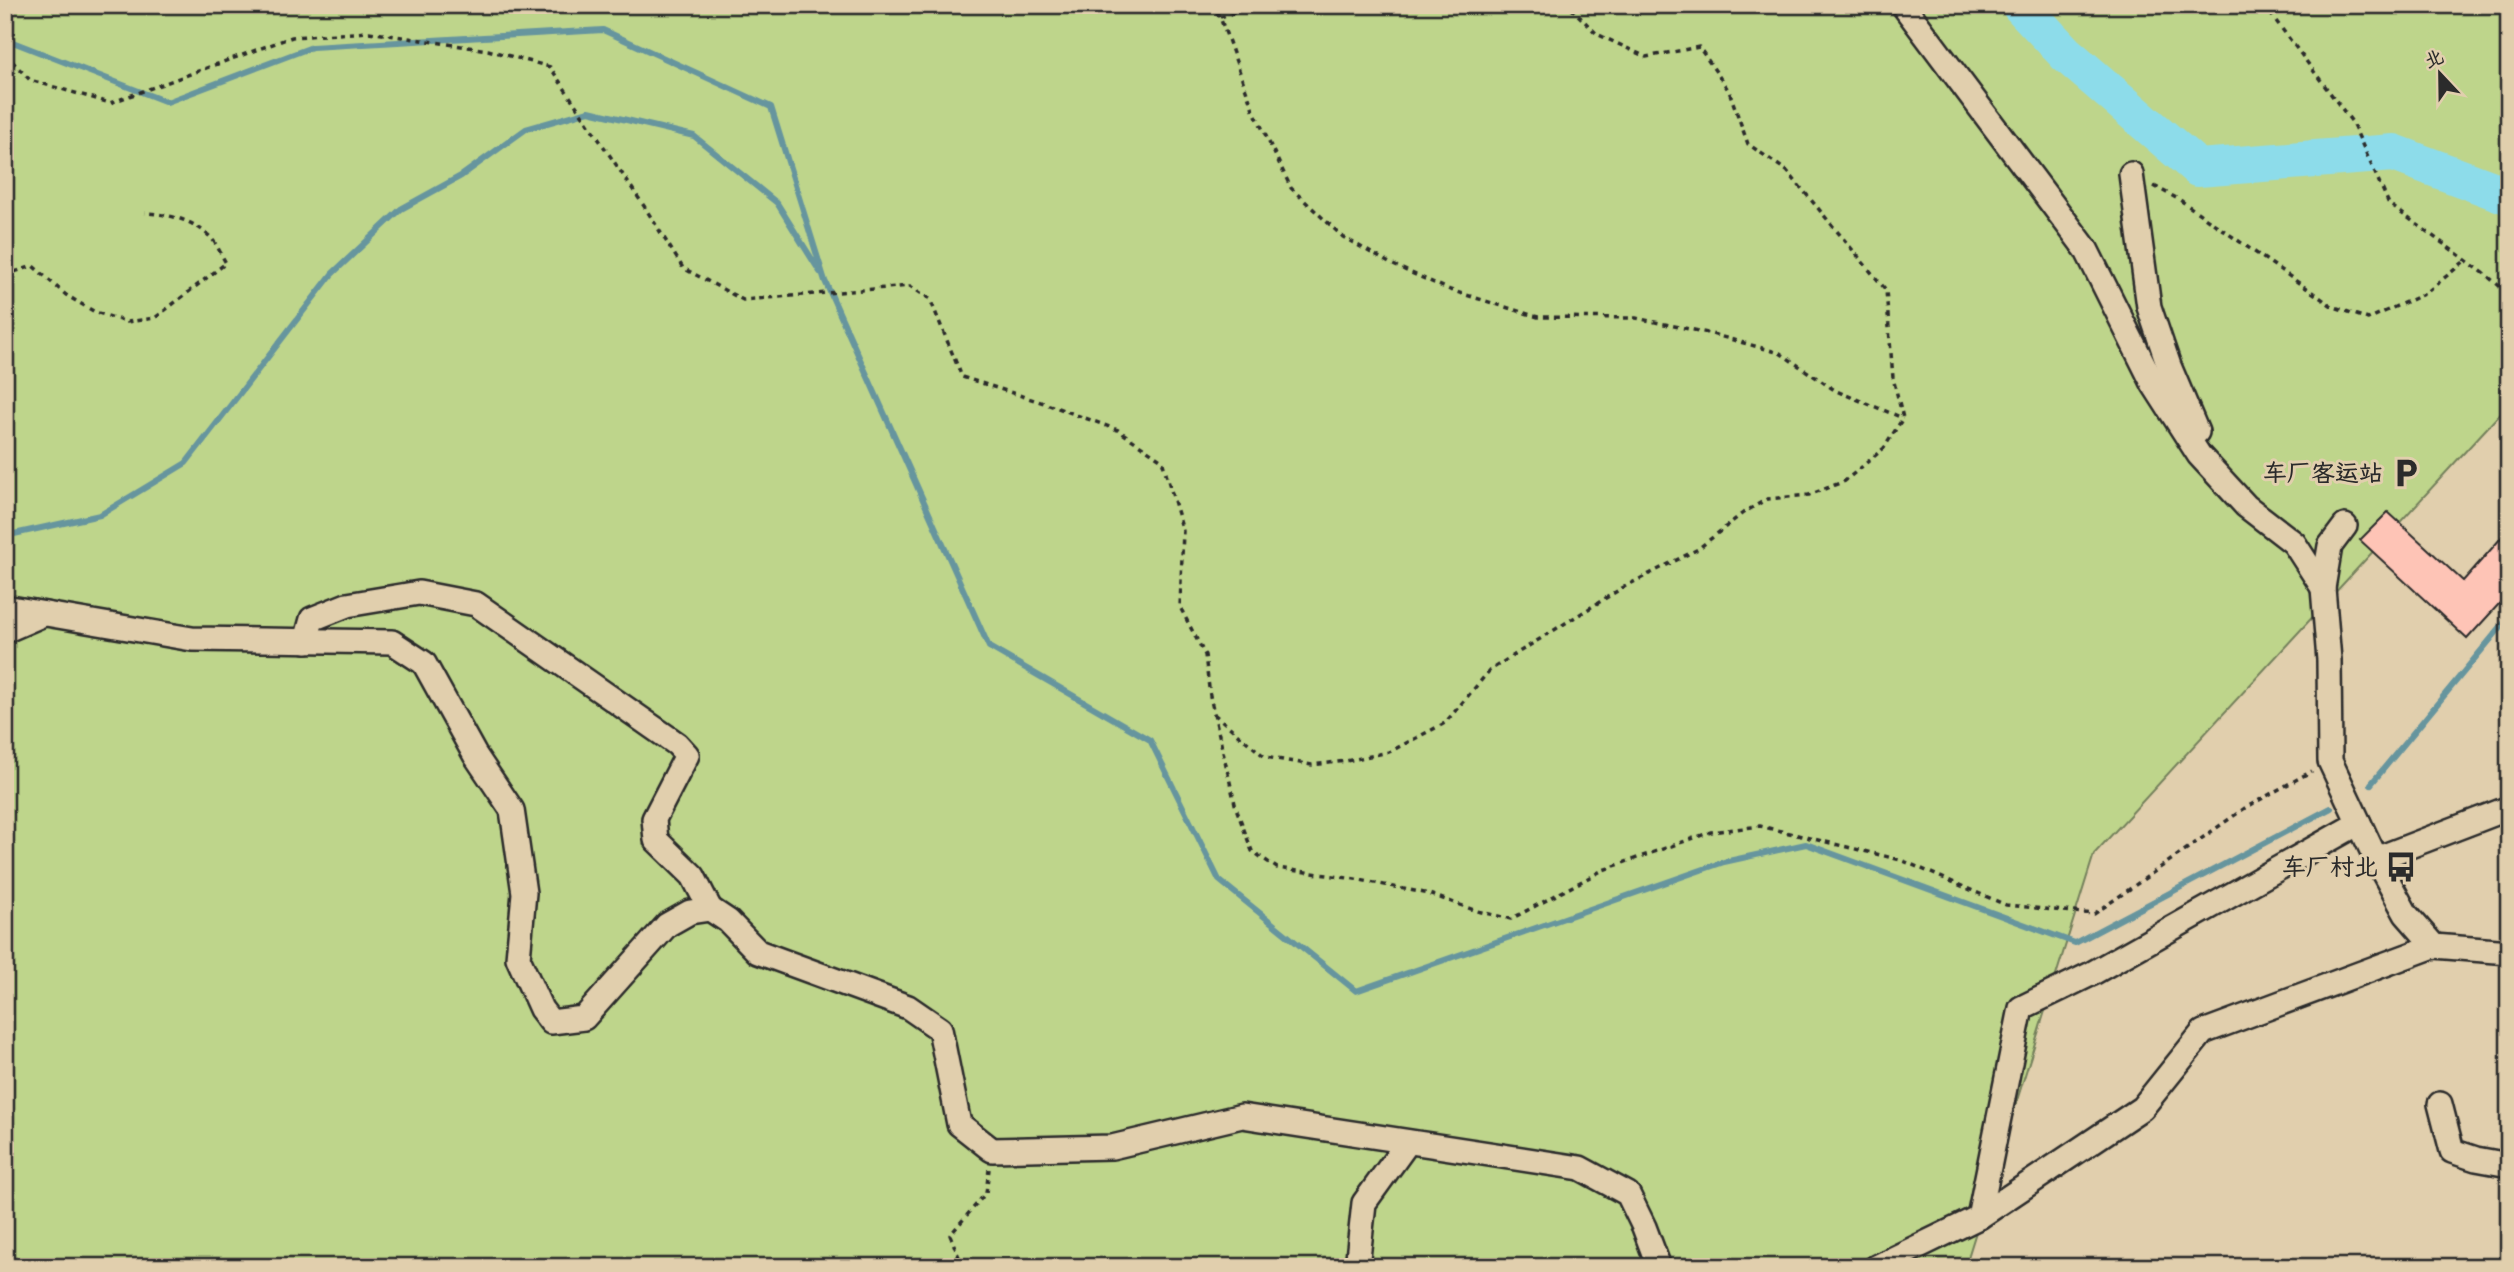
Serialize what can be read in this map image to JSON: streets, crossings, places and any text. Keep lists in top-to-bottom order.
{
  "places": {
    "parking": ["车厂客运站"],
    "bus stop": ["车厂村北"]
  },
  "north": "top"
}
